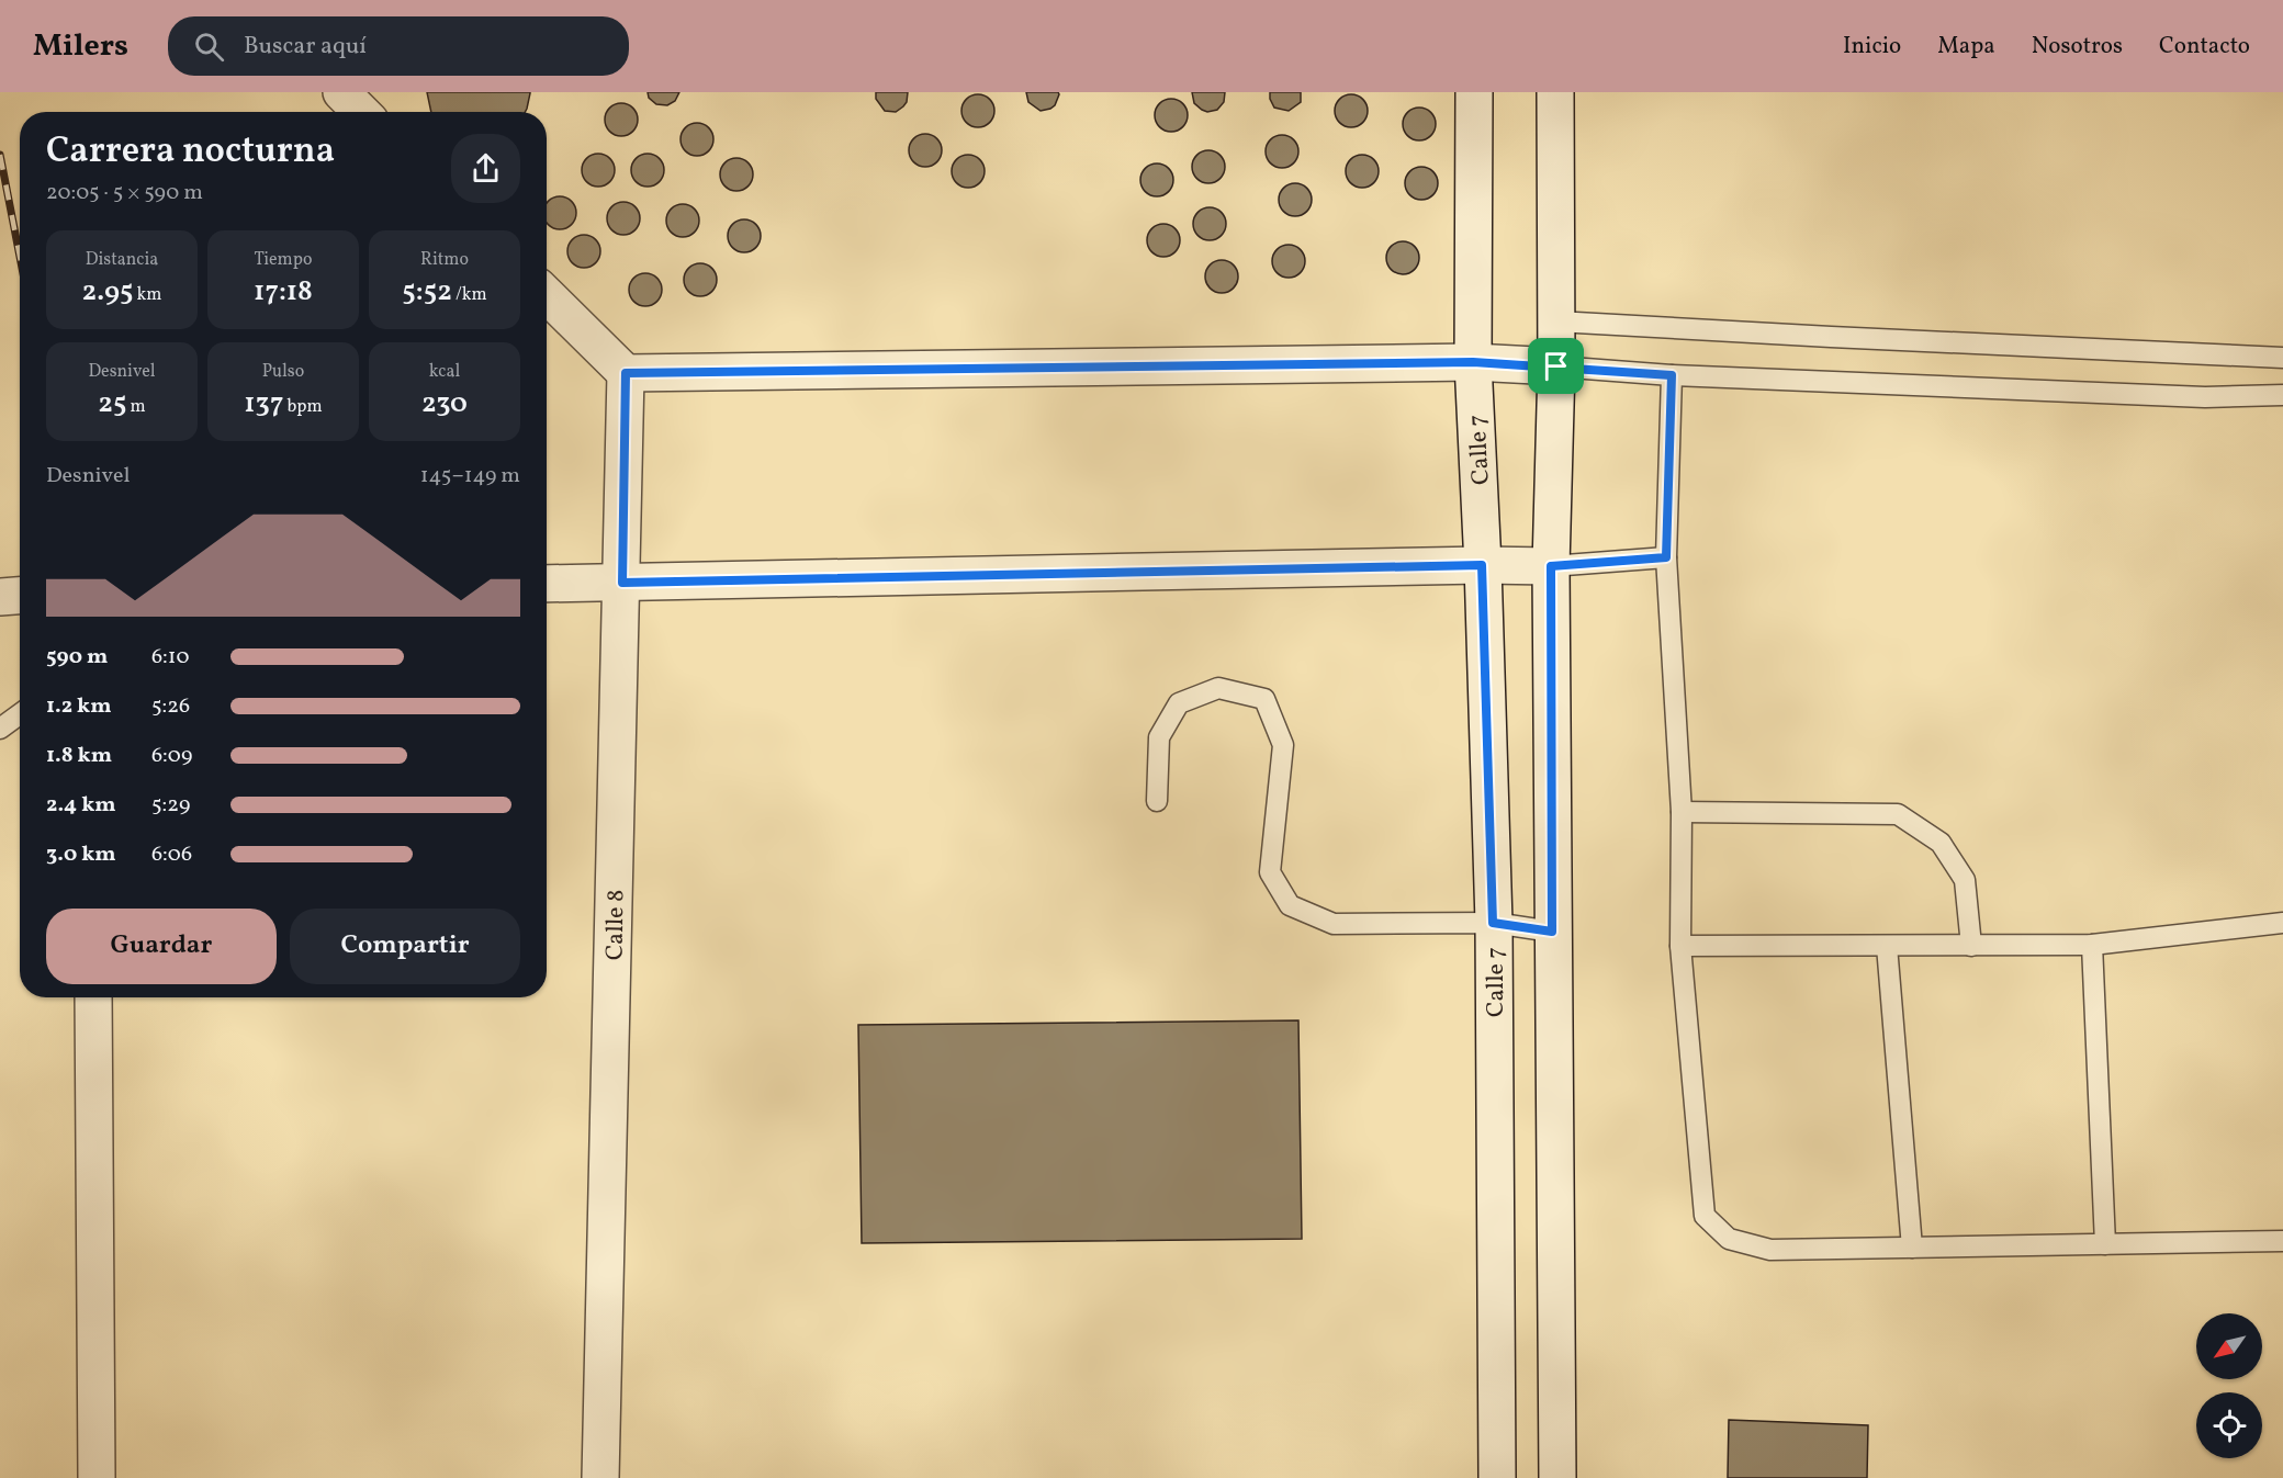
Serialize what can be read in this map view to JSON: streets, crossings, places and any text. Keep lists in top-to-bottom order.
{
  "streets": {
    "street": ["Calle 7", "Calle 8"]
  },
  "north": "bottom left",
  "page": {
    "header": "Milers",
    "search": "Buscar aquí",
    "nav": [
      "Inicio",
      "Mapa",
      "Nosotros",
      "Contacto"
    ],
    "heading": ["Carrera nocturna", "20:05 · 5 × 590 m"],
    "stats": [
      ["Distancia", "2.95 km"],
      ["Tiempo", "17:18"],
      ["Ritmo", "5:52 /km"],
      ["Desnivel", "25 m"],
      ["Pulso", "137 bpm"],
      ["kcal", "230"]
    ],
    "chart": ["Desnivel", "145–149 m"],
    "list": [
      {
        "name": "590 m",
        "note": "6:10"
      },
      {
        "name": "1.2 km",
        "note": "5:26"
      },
      {
        "name": "1.8 km",
        "note": "6:09"
      },
      {
        "name": "2.4 km",
        "note": "5:29"
      },
      {
        "name": "3.0 km",
        "note": "6:06"
      }
    ],
    "buttons": ["Guardar", "Compartir"]
  }
}
